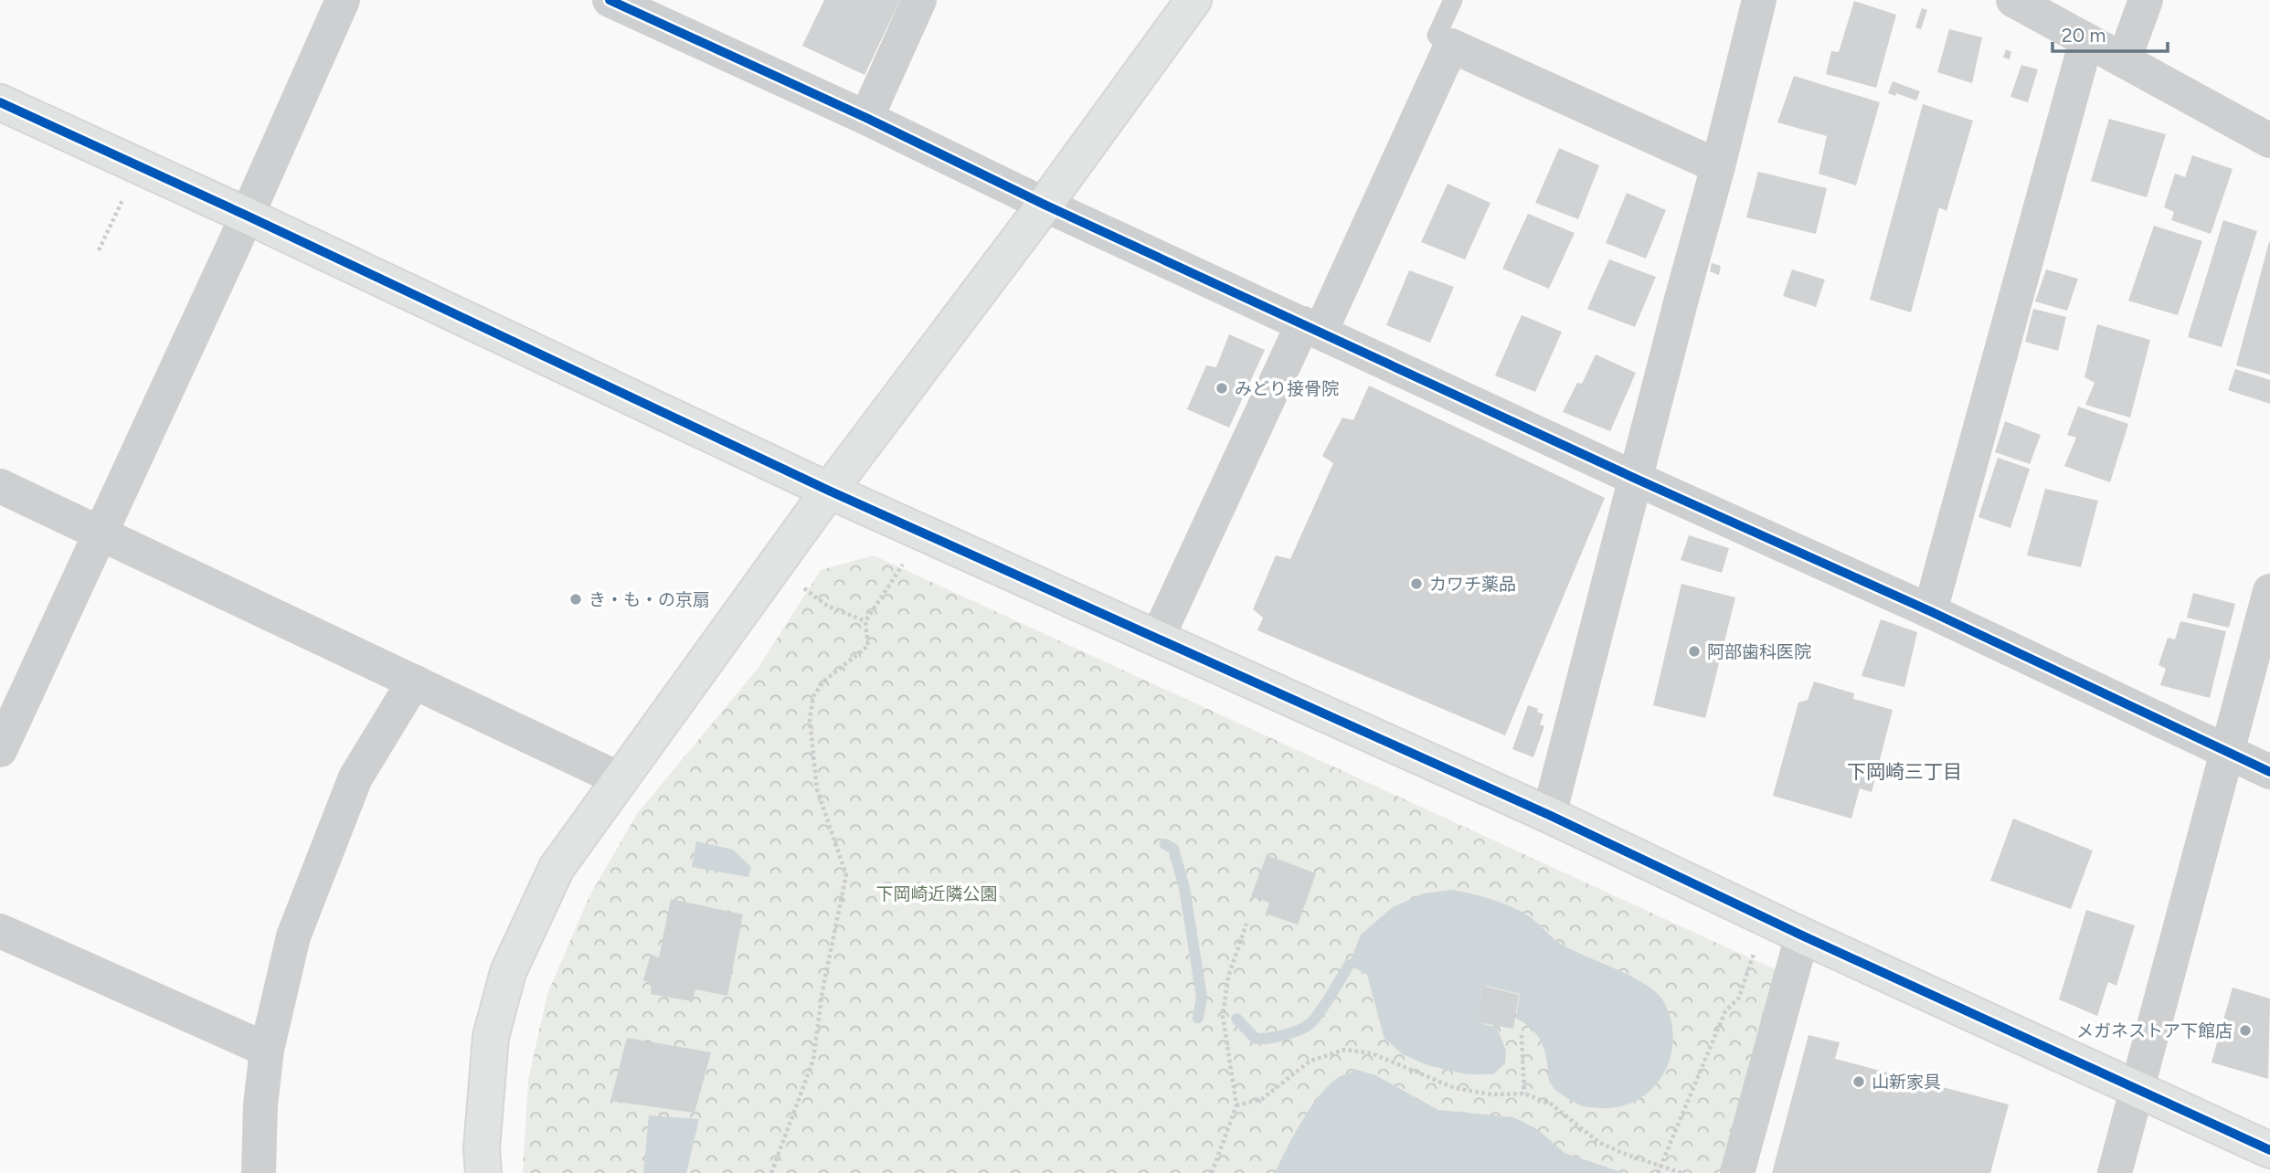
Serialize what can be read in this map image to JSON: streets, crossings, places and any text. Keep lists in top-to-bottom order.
{
  "districts": ["下岡崎三丁目"],
  "parks": ["下岡崎近隣公園"],
  "places": [
    "みどり接骨院",
    "カワチ薬品",
    "き・も・の京扇",
    "阿部歯科医院",
    "メガネストア下館店",
    "山新家具"
  ],
  "scale_bar": "20 m"
}
